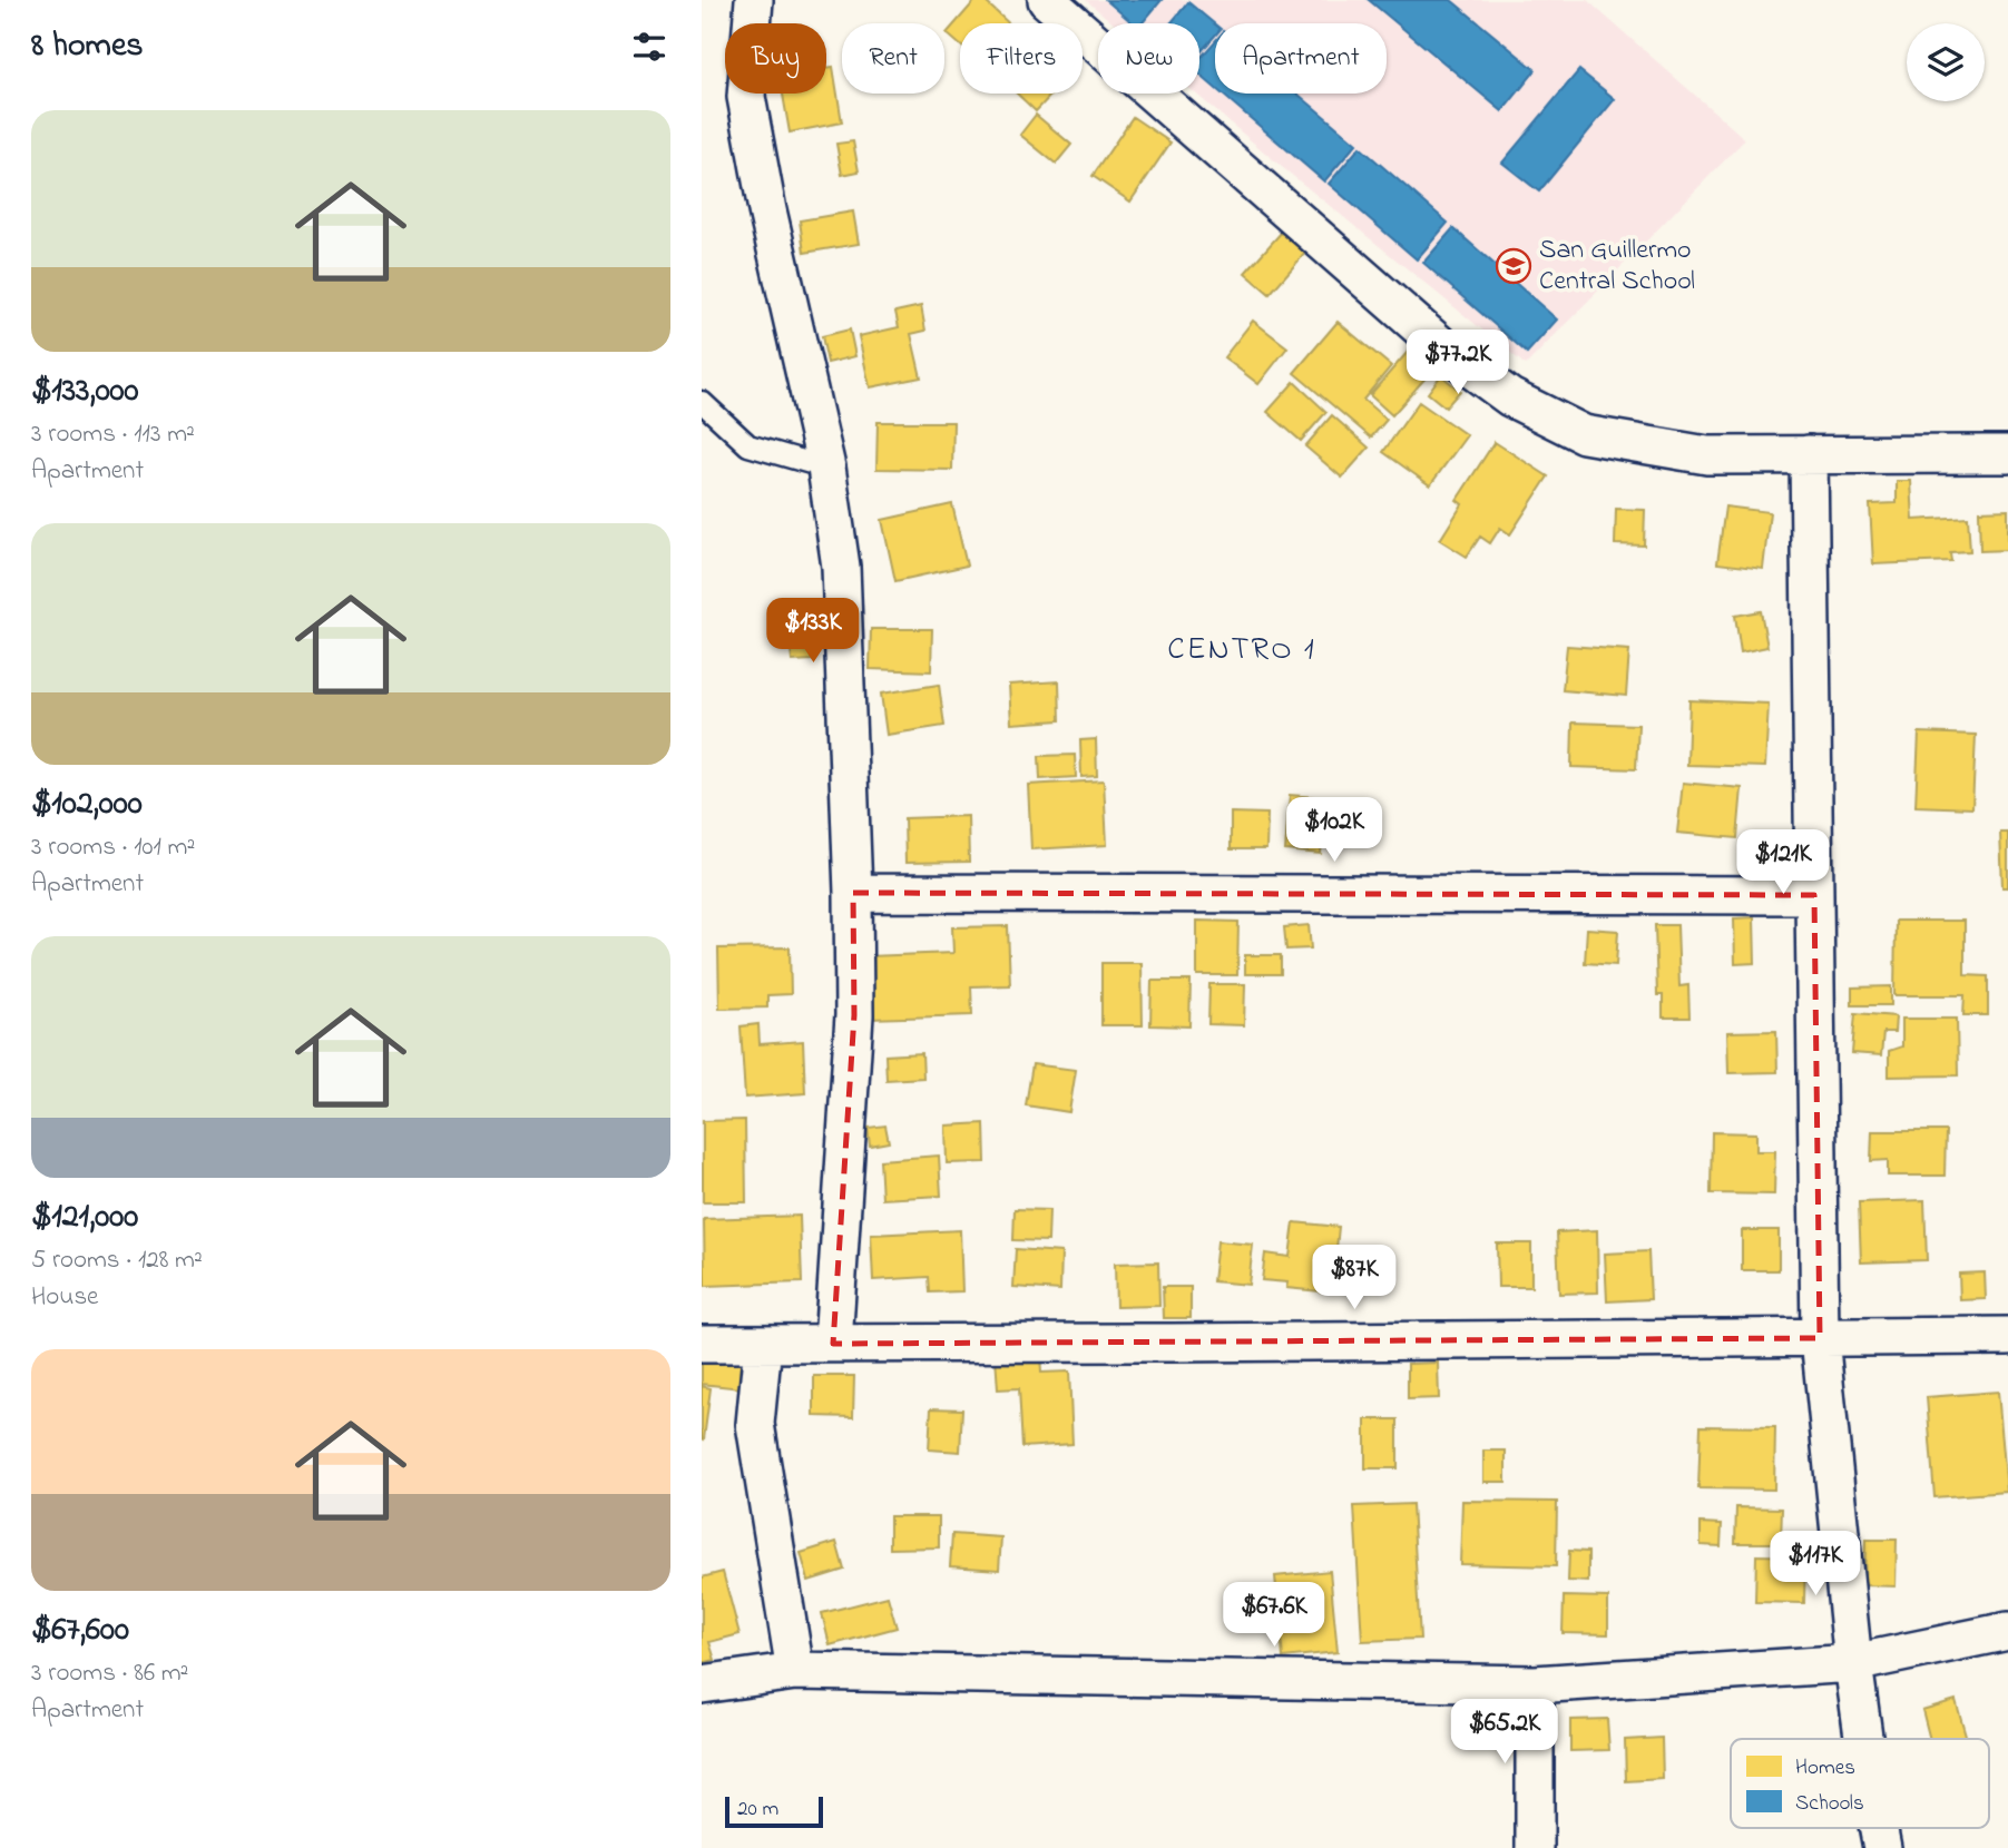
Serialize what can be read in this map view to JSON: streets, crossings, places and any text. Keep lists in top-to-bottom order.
{
  "districts": ["CENTRO 1"],
  "places": {
    "school or university": ["San Guillermo Central School"]
  },
  "legend": ["Homes", "Schools"],
  "scale_bar": "20 m",
  "page": {
    "heading": "8 homes",
    "chip": [
      "Buy",
      "Rent",
      "Filters",
      "New",
      "Apartment"
    ],
    "list": [
      {
        "name": "$133,000",
        "note": "3 rooms · 113 m² · Apartment"
      },
      {
        "name": "$102,000",
        "note": "3 rooms · 101 m² · Apartment"
      },
      {
        "name": "$121,000",
        "note": "5 rooms · 128 m² · House"
      },
      {
        "name": "$67,600",
        "note": "3 rooms · 86 m² · Apartment"
      }
    ],
    "price": [
      "$77.2K",
      "$133K",
      "$102K",
      "$121K",
      "$87K",
      "$117K",
      "$67.6K",
      "$65.2K"
    ],
    "scale": "20 m"
  }
}
